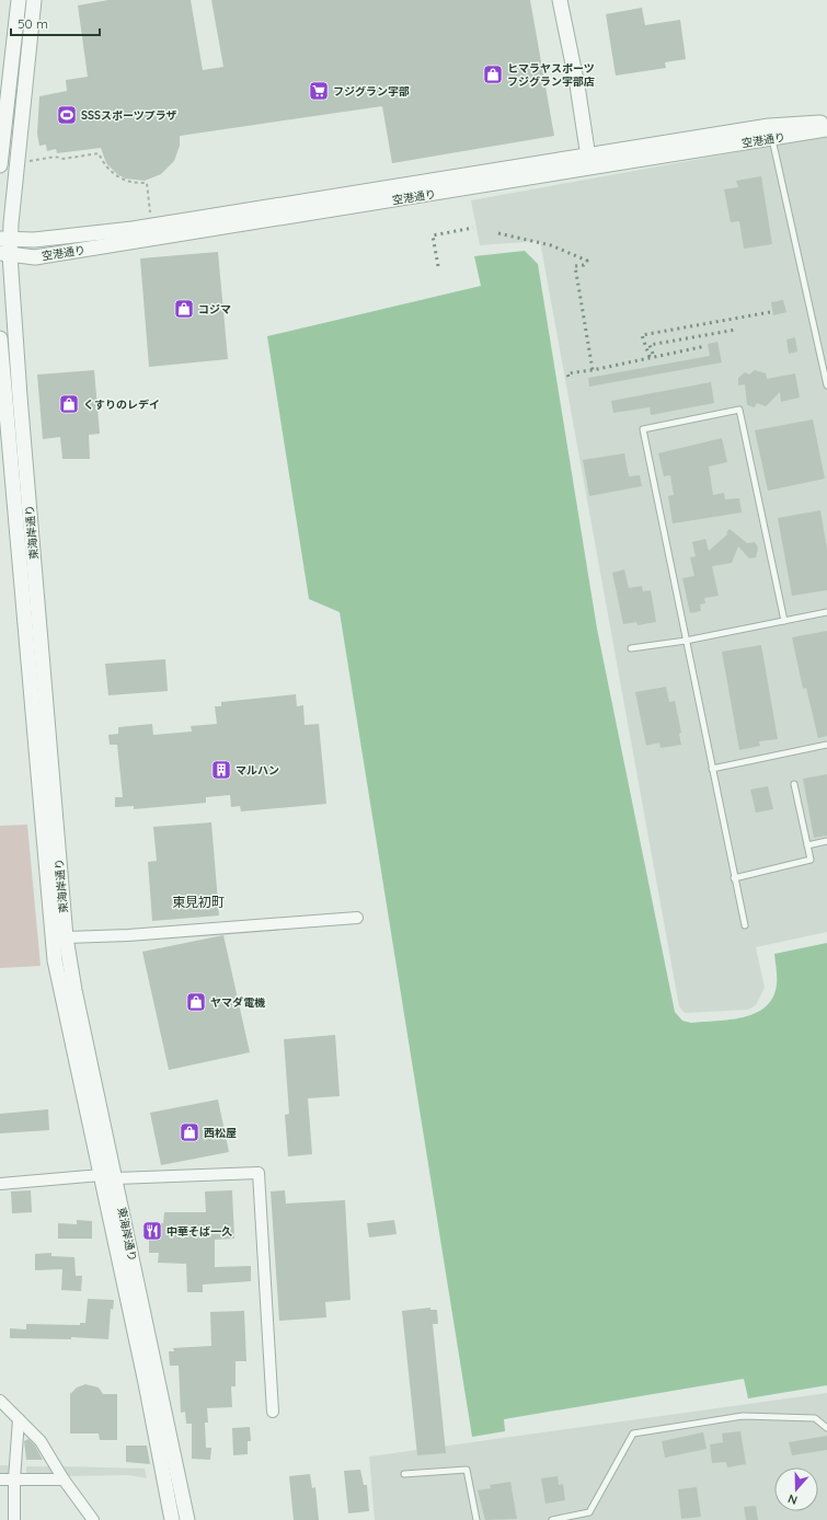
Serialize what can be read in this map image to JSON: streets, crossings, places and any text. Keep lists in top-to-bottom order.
{
  "streets": {
    "street": ["空港通り", "東海岸通り"]
  },
  "crossings": [
    ["空港通り", "東海岸通り"]
  ],
  "districts": ["東見初町"],
  "places": {
    "shop": [
      "ヒマラヤスポーツ フジグラン宇部店",
      "コジマ",
      "くすりのレデイ",
      "ヤマダ電機",
      "西松屋"
    ],
    "supermarket": ["フジグラン宇部"],
    "sports": ["SSSスポーツプラザ"],
    "building": ["マルハン"],
    "restaurant": ["中華そば一久"]
  },
  "scale_bar": "50 m",
  "north": "bottom"
}
